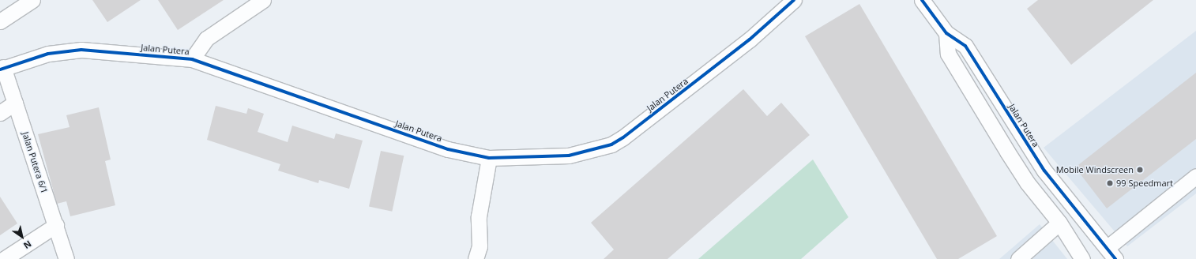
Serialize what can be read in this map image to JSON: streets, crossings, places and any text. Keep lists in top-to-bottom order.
{
  "streets": {
    "street": ["Jalan Putera", "Jalan Putera 6/1"]
  },
  "crossings": [
    ["Jalan Putera", "Jalan Putera 6/1"]
  ],
  "places": ["Mobile Windscreen", "99 Speedmart"],
  "north": "bottom right"
}
